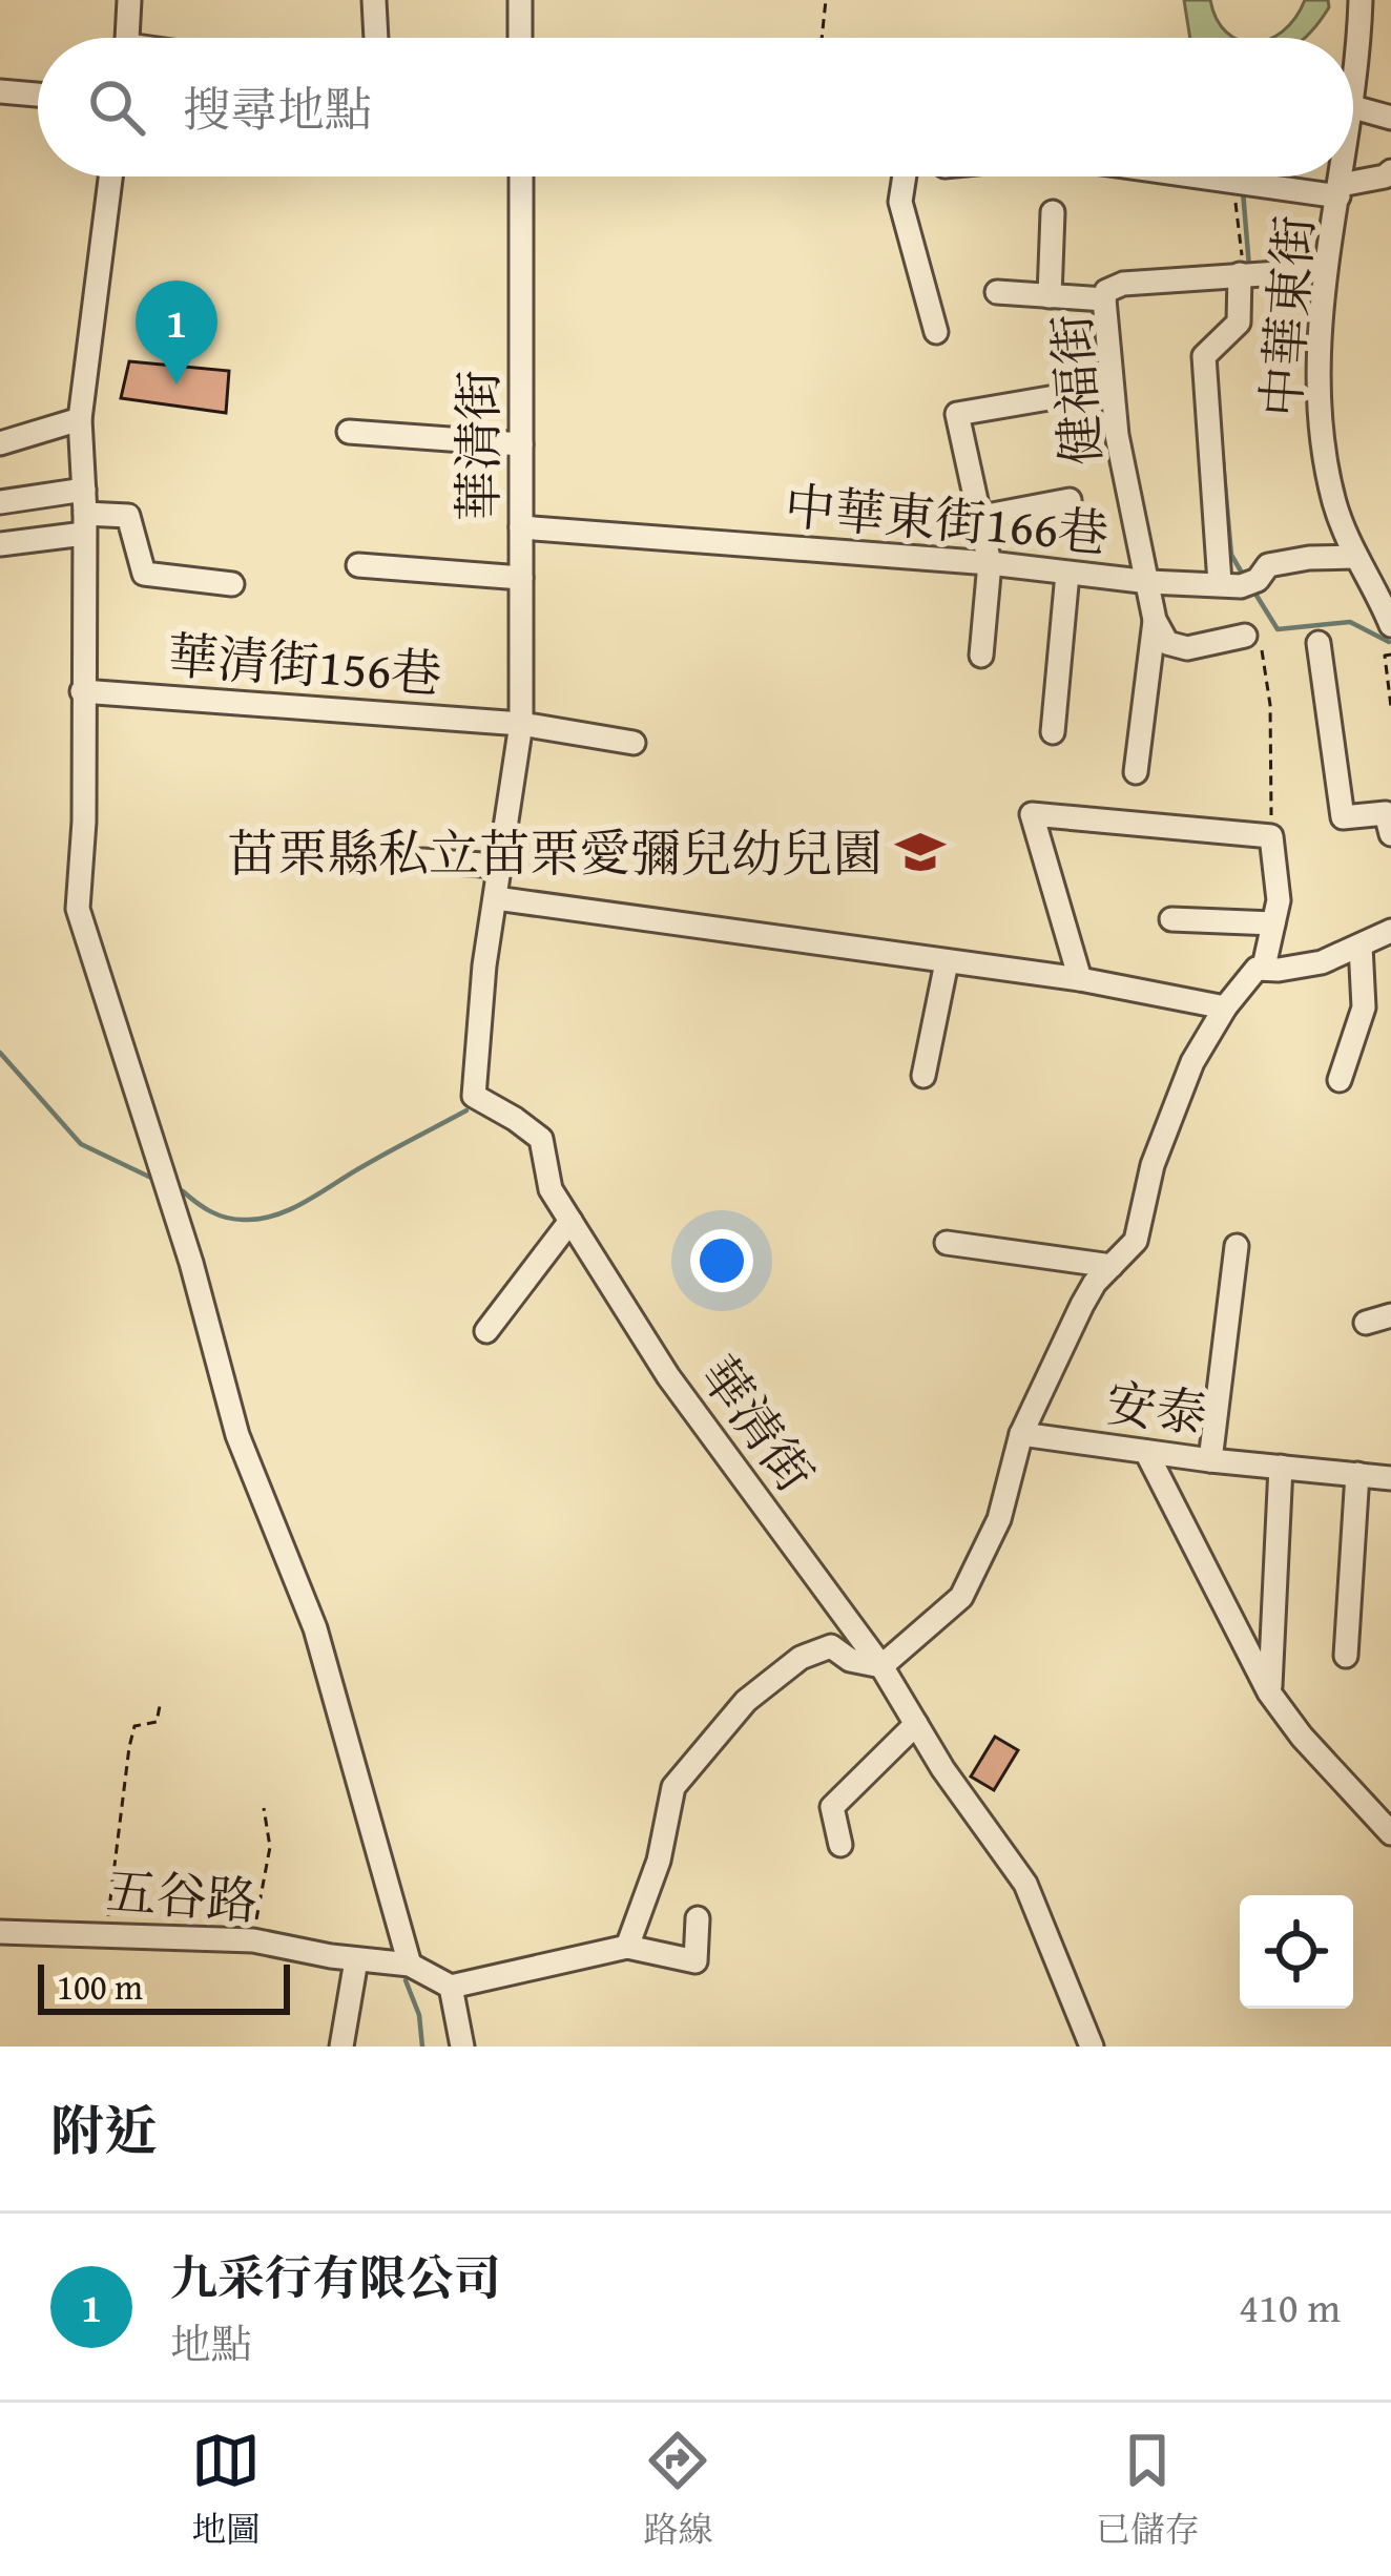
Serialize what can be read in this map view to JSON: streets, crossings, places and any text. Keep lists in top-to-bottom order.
{
  "streets": {
    "street": [
      "中華東街",
      "健福街",
      "華清街",
      "中華東街166巷",
      "華清街156巷",
      "安泰",
      "五谷路"
    ]
  },
  "crossings": [
    ["中華東街", "健福街"],
    ["中華東街", "中華東街166巷"],
    ["健福街", "中華東街166巷"],
    ["華清街", "中華東街166巷"],
    ["華清街", "華清街156巷"]
  ],
  "places": {
    "school or university": ["苗栗縣私立苗栗愛彌兒幼兒園"]
  },
  "scale_bar": "100 m",
  "page": {
    "search": "搜尋地點",
    "pins": "1",
    "scale": "100 m",
    "heading": "附近",
    "list": [
      {
        "mark": "1",
        "name": "九采行有限公司",
        "note": "地點",
        "value": "410 m"
      }
    ],
    "nav": ["地圖", "路線", "已儲存"]
  }
}
